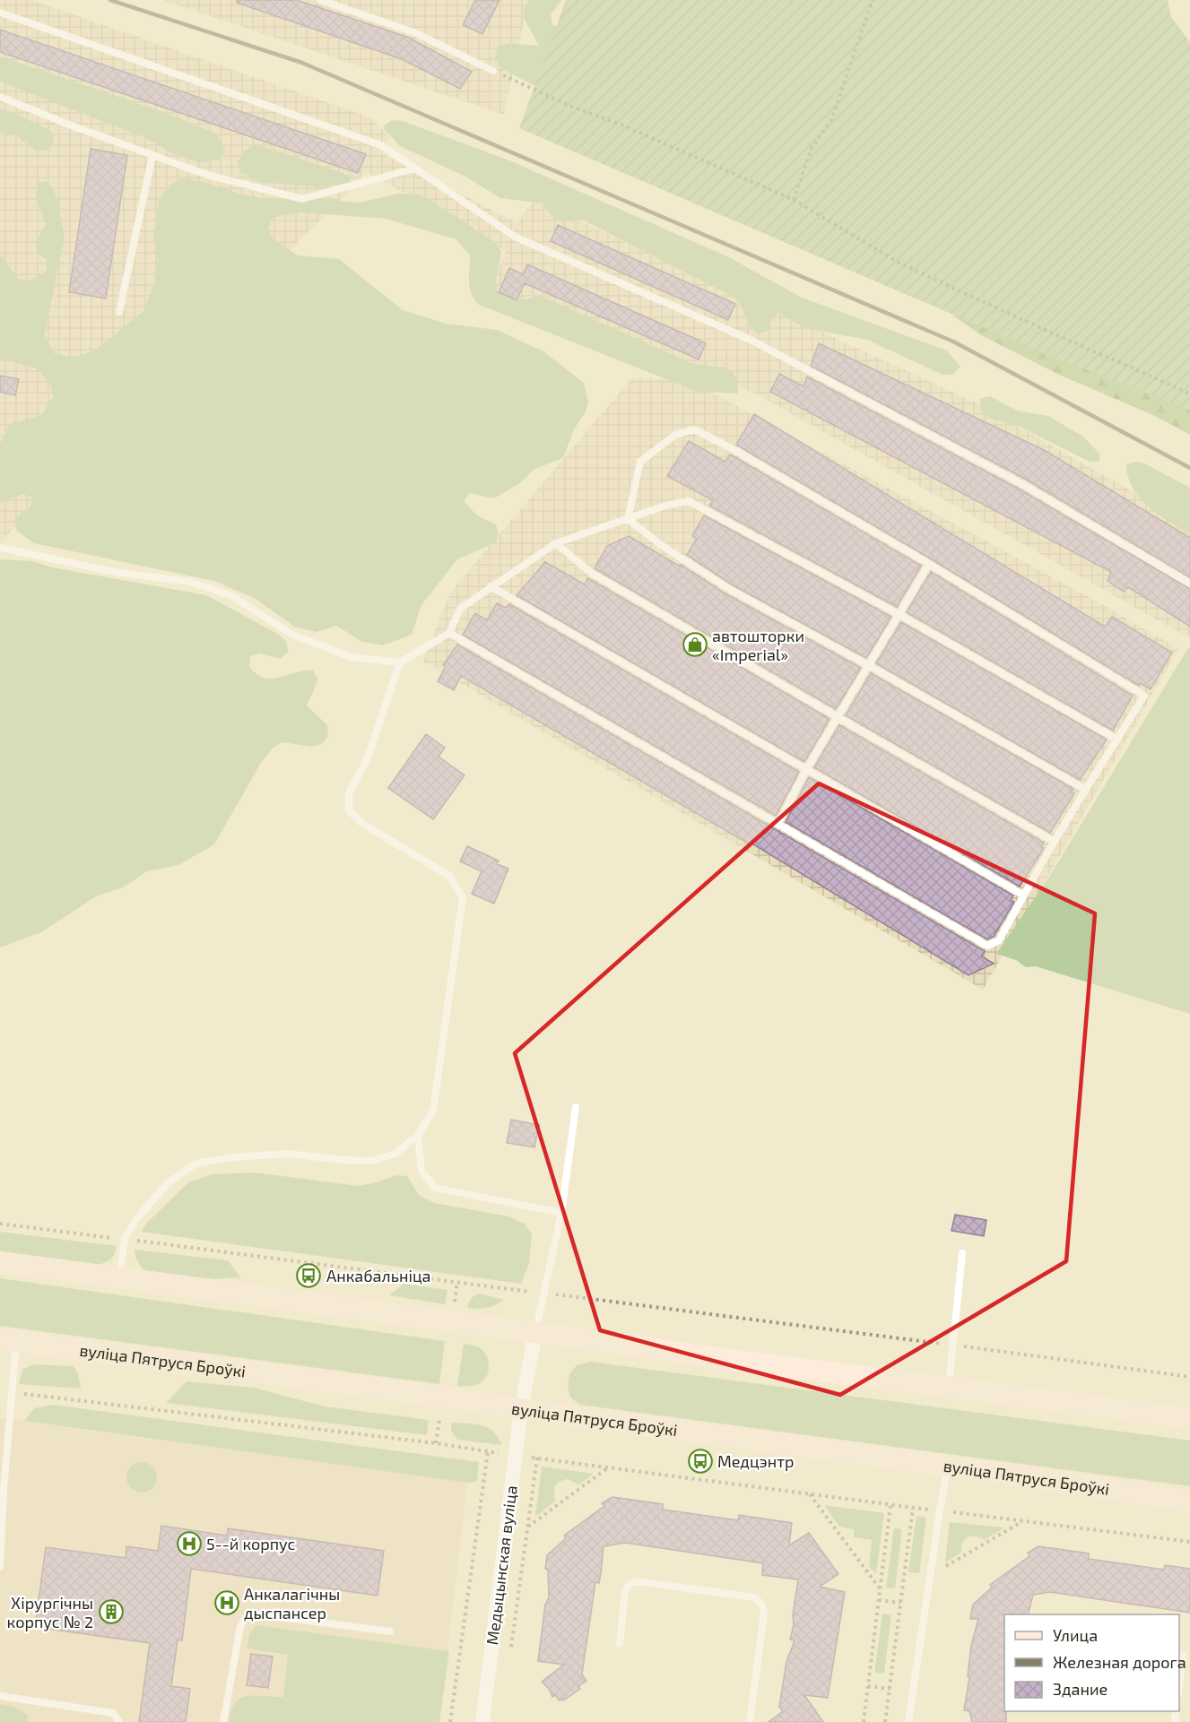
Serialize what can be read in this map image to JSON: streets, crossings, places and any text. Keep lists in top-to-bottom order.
{
  "streets": {
    "main road": ["вуліца Пятруся Броўкі"],
    "street": ["Медыцынская вуліца"]
  },
  "crossings": [
    ["вуліца Пятруся Броўкі", "Медыцынская вуліца"]
  ],
  "places": {
    "shop": ["автошторки «Imperial»"],
    "bus stop": ["Анкабальніца", "Медцэнтр"],
    "hospital": ["5--й корпус", "Анкалагічны дыспансер"],
    "building": ["Хірургічны корпус № 2"]
  },
  "legend": ["Улица", "Железная дорога", "Здание"]
}
